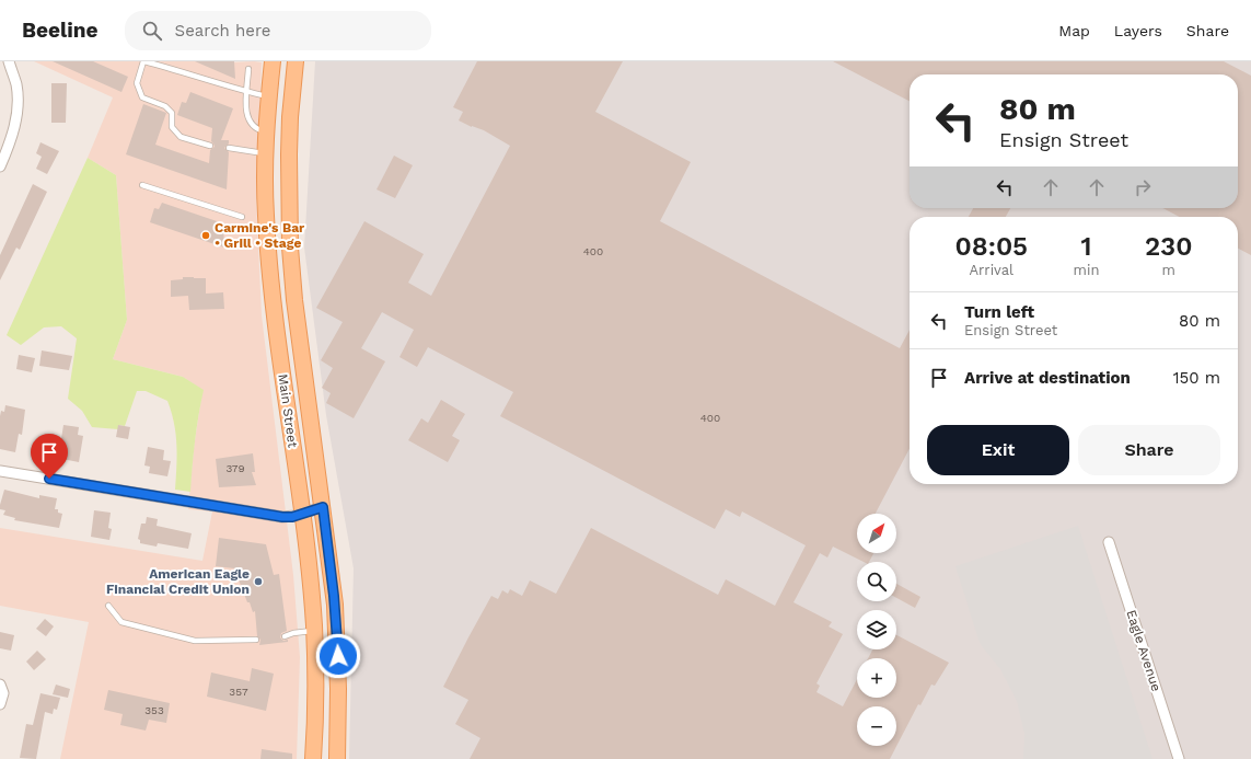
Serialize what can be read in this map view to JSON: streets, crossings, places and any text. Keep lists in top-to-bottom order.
{
  "streets": {
    "main road": ["Main Street"],
    "street": ["Eagle Avenue"]
  },
  "places": ["Carmine's Bar • Grill • Stage", "American Eagle Financial Credit Union"],
  "house_numbers": [
    "400",
    "400",
    "379",
    "357",
    "353"
  ],
  "north": "top right",
  "page": {
    "header": "Beeline",
    "search": "Search here",
    "nav": ["Map", "Layers", "Share"],
    "turn": ["80 m", "Ensign Street"],
    "eta": [
      "08:05",
      "Arrival",
      "1",
      "min",
      "230",
      "m"
    ],
    "list": [
      {
        "name": "Turn left",
        "note": "Ensign Street",
        "value": "80 m"
      },
      {
        "name": "Arrive at destination",
        "value": "150 m"
      }
    ],
    "buttons": ["Exit", "Share"],
    "map_buttons": ["+", "−"]
  }
}
